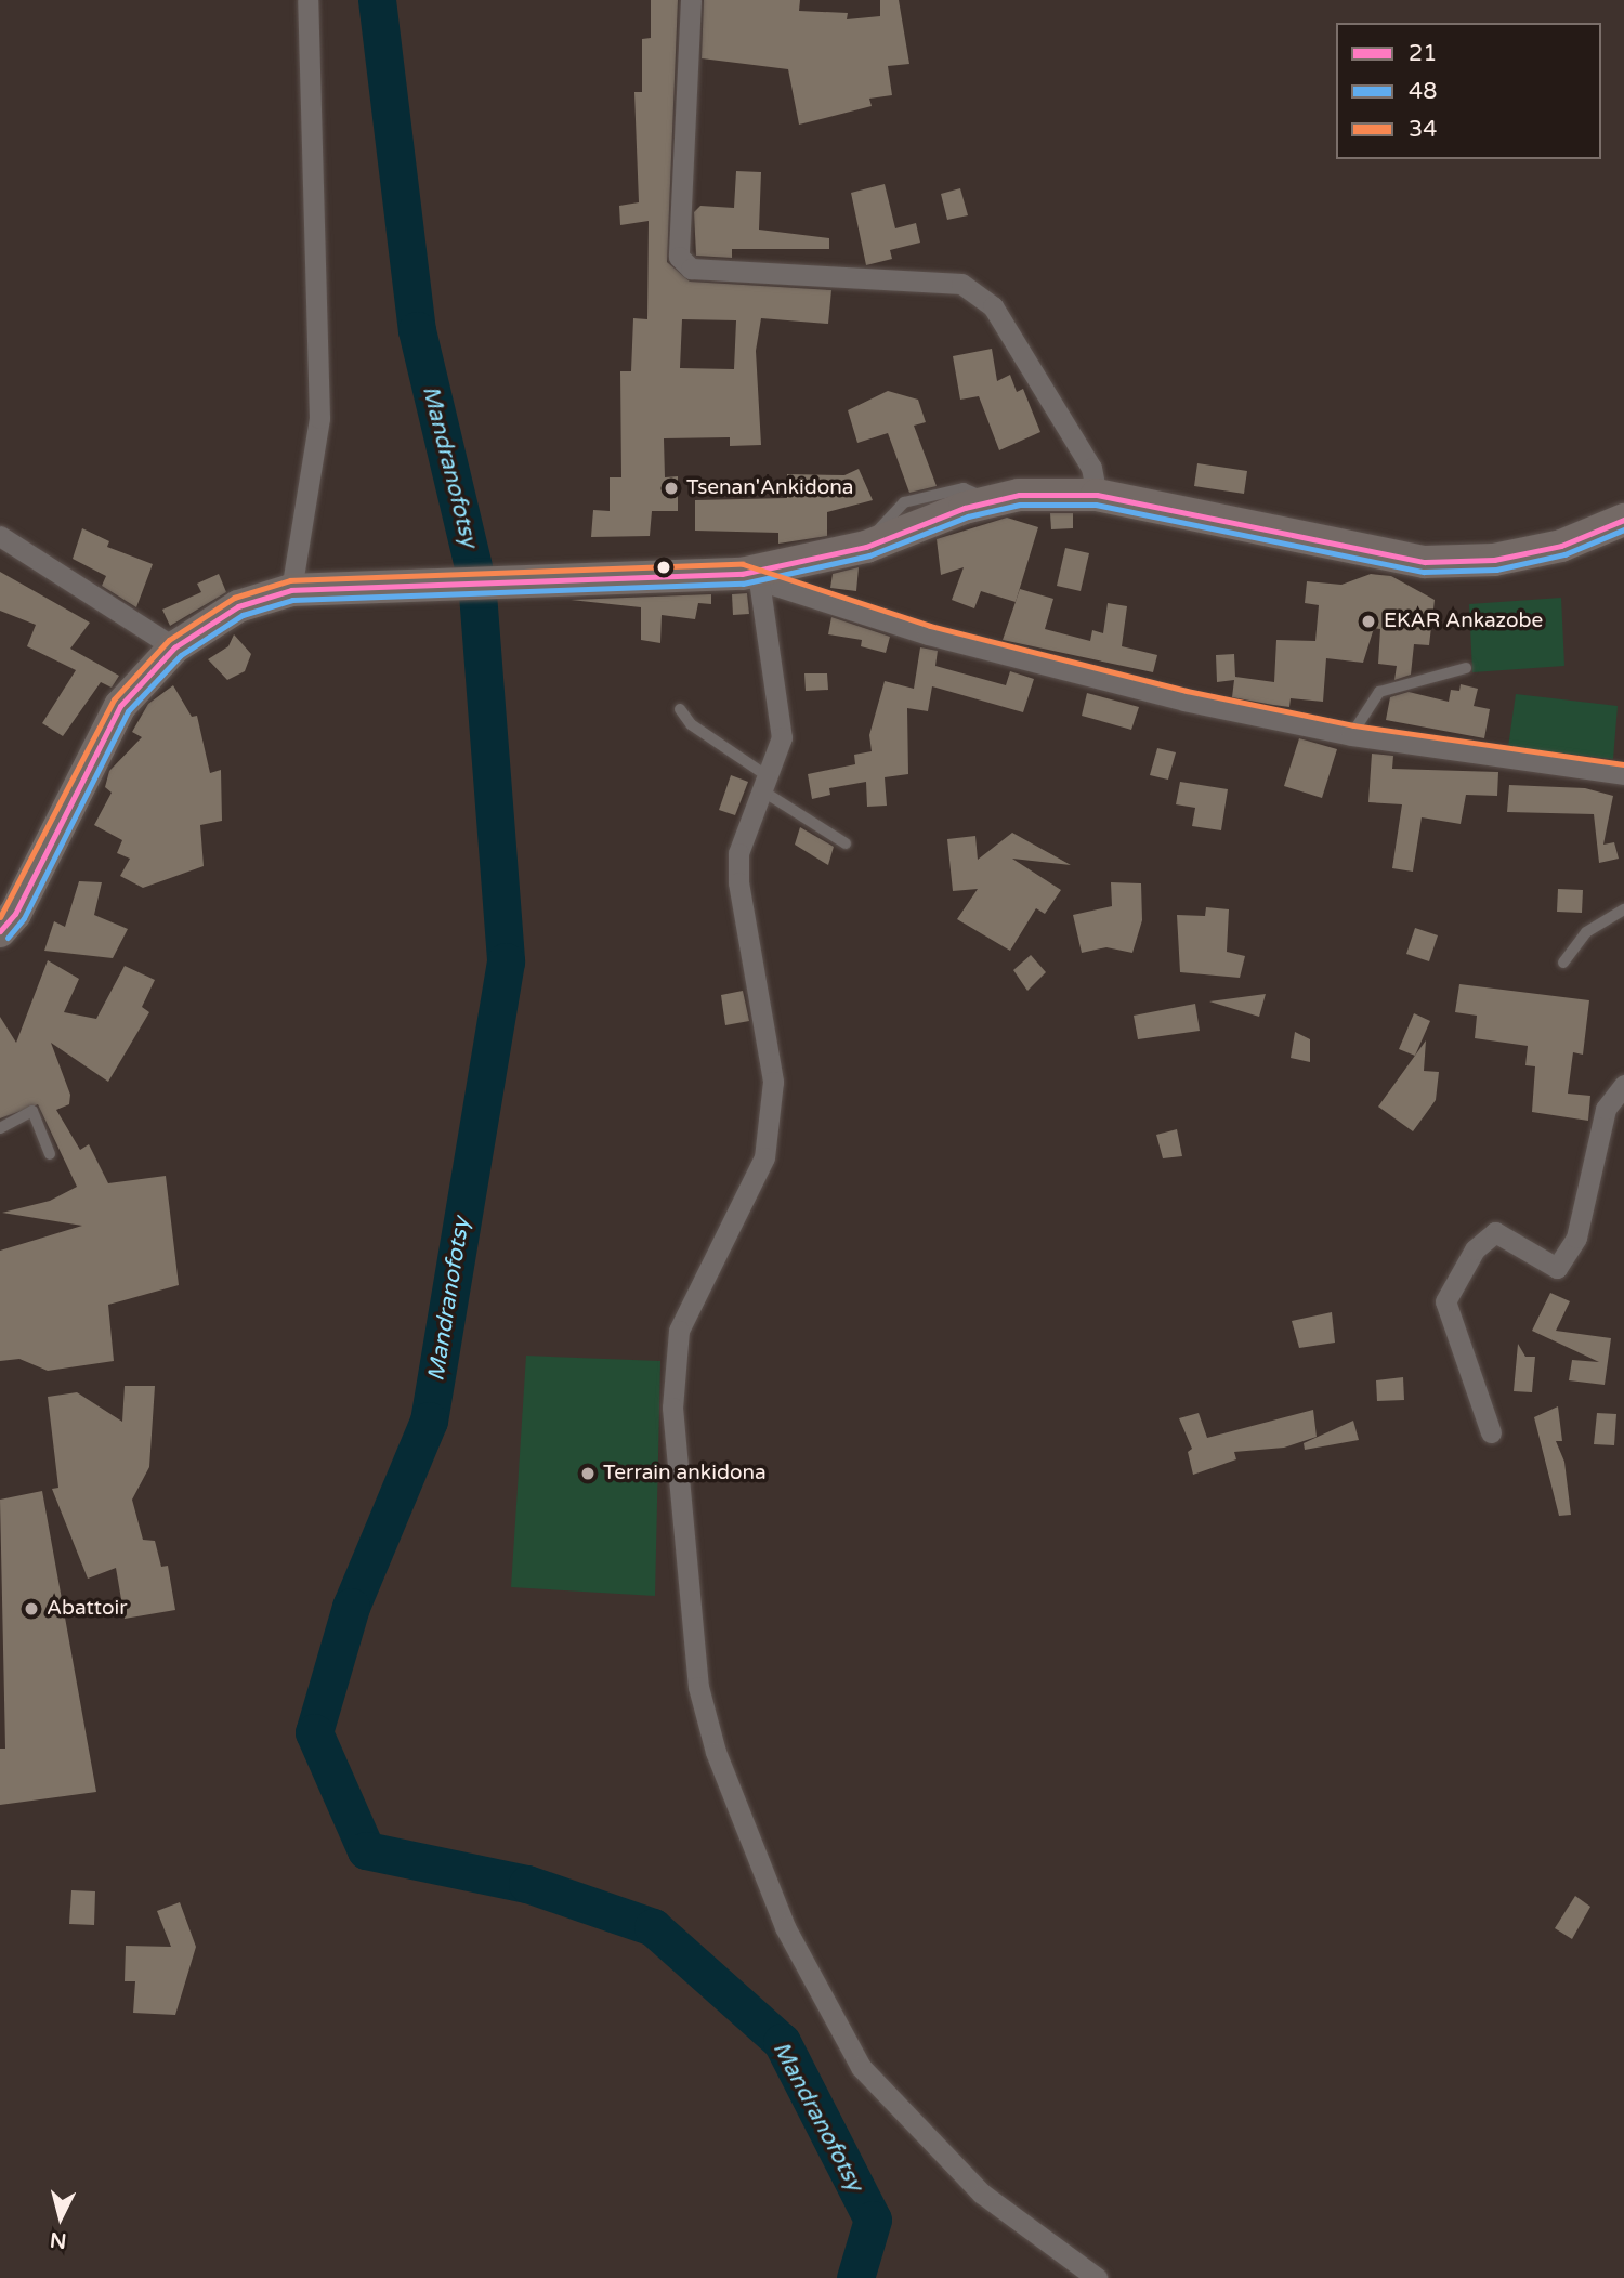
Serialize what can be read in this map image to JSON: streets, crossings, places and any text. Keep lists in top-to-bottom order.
{
  "water": ["Mandranofotsy"],
  "places": [
    "Tsenan'Ankidona",
    "EKAR Ankazobe",
    "Terrain ankidona",
    "Abattoir"
  ],
  "lines": ["transit line 21", "transit line 48", "transit line 34"],
  "legend": ["21", "48", "34"],
  "north": "bottom"
}
